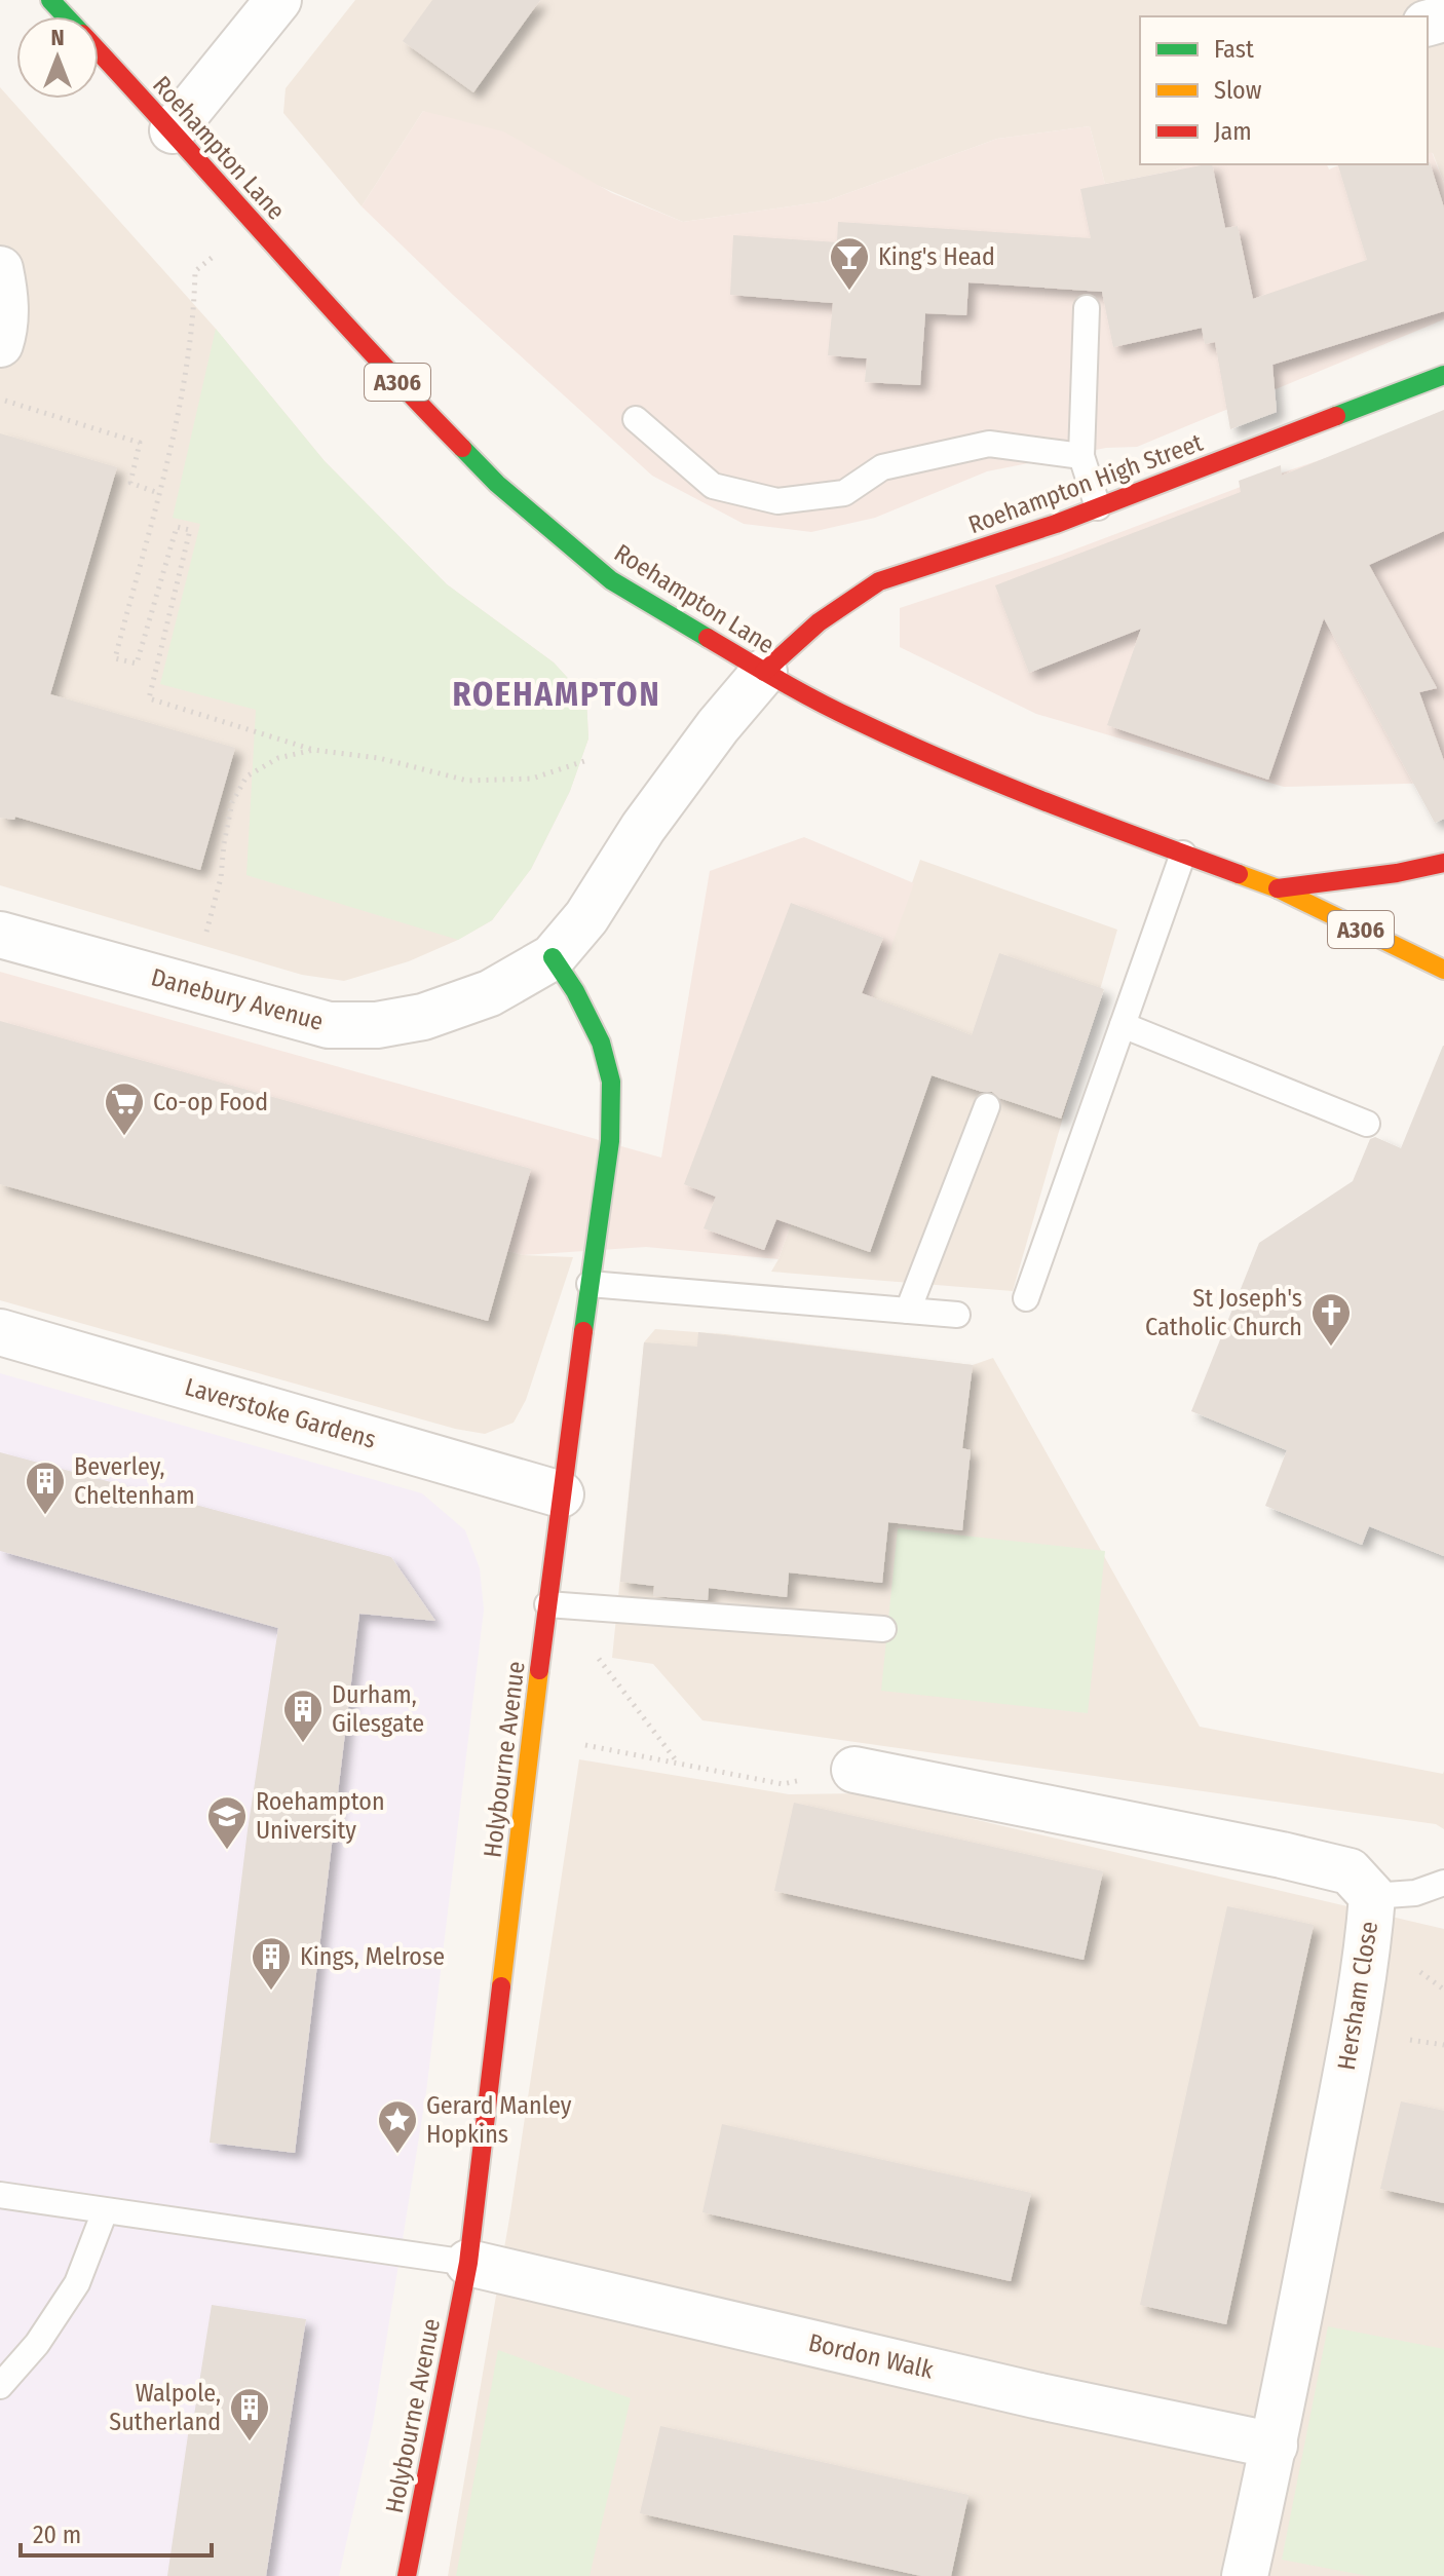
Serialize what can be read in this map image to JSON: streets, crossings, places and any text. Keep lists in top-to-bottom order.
{
  "streets": {
    "main road": [
      "Roehampton Lane",
      "A306",
      "Roehampton High Street",
      "Holybourne Avenue"
    ],
    "street": [
      "Danebury Avenue",
      "Laverstoke Gardens",
      "Hersham Close",
      "Bordon Walk"
    ]
  },
  "crossings": [
    ["Roehampton Lane", "Roehampton High Street"],
    ["Roehampton Lane", "Danebury Avenue"],
    ["Roehampton High Street", "Danebury Avenue"],
    ["Danebury Avenue", "Holybourne Avenue"],
    ["Laverstoke Gardens", "Holybourne Avenue"],
    ["Holybourne Avenue", "Bordon Walk"],
    ["Hersham Close", "Bordon Walk"]
  ],
  "districts": ["ROEHAMPTON"],
  "places": {
    "bar": ["King's Head"],
    "supermarket": ["Co-op Food"],
    "church": ["St Joseph's Catholic Church"],
    "building": [
      "Beverley, Cheltenham",
      "Durham, Gilesgate",
      "Kings, Melrose",
      "Walpole, Sutherland"
    ],
    "school or university": ["Roehampton University"],
    "place": ["Gerard Manley Hopkins"]
  },
  "legend": ["Fast", "Slow", "Jam"],
  "scale_bar": "20 m",
  "north": "top"
}
